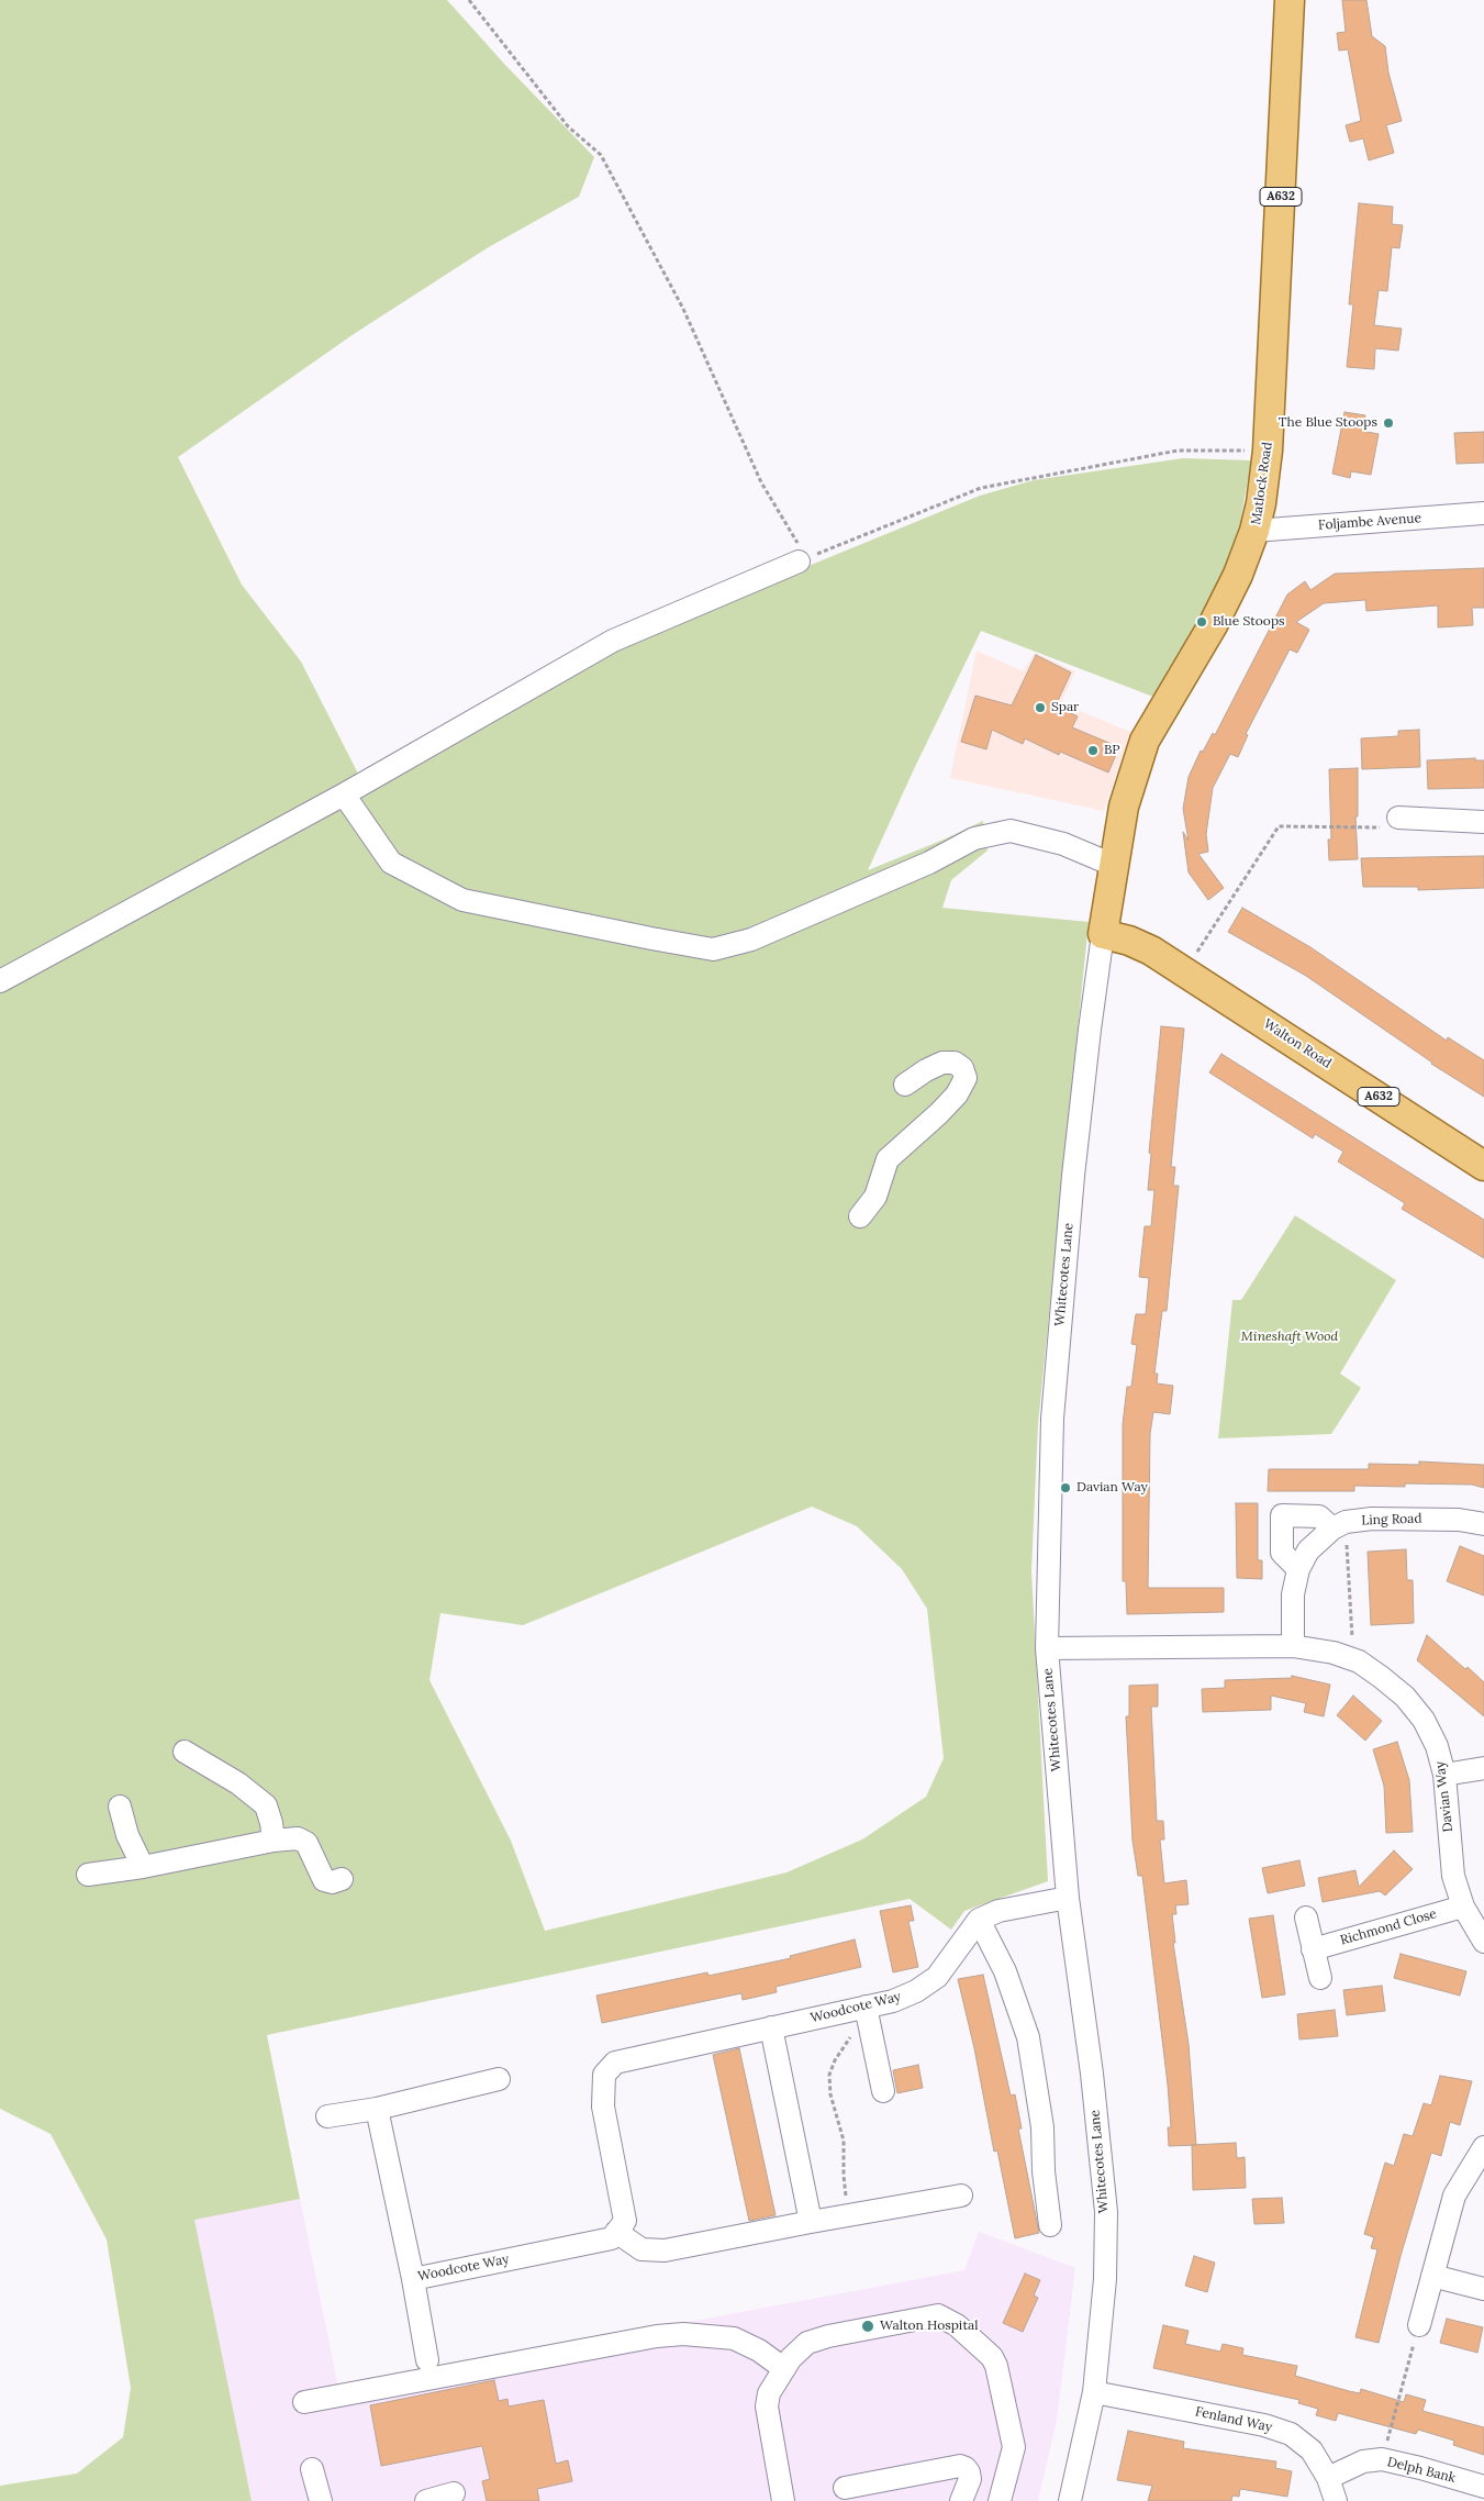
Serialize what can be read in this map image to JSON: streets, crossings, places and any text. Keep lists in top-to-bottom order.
{
  "streets": {
    "main road": ["A632", "Matlock Road", "Walton Road"],
    "street": [
      "Foljambe Avenue",
      "Whitecotes Lane",
      "Ling Road",
      "Davian Way",
      "Richmond Close",
      "Woodcote Way",
      "Fenland Way",
      "Delph Bank"
    ]
  },
  "crossings": [
    ["Matlock Road", "Foljambe Avenue"],
    ["Matlock Road", "Walton Road"],
    ["Matlock Road", "Whitecotes Lane"],
    ["Walton Road", "Whitecotes Lane"],
    ["Whitecotes Lane", "Davian Way"],
    ["Whitecotes Lane", "Fenland Way"],
    ["Davian Way", "Richmond Close"],
    ["Fenland Way", "Delph Bank"]
  ],
  "parks": ["Mineshaft Wood"],
  "places": [
    "The Blue Stoops",
    "Blue Stoops",
    "Spar",
    "BP",
    "Davian Way",
    "Walton Hospital"
  ]
}
